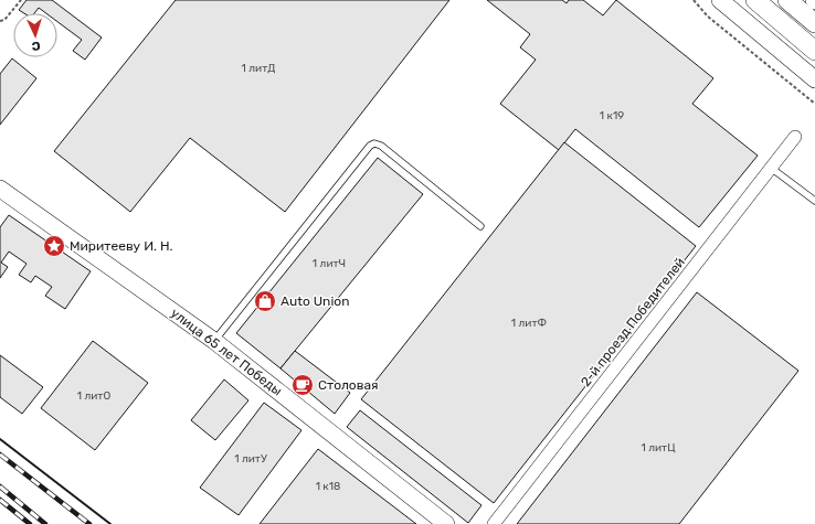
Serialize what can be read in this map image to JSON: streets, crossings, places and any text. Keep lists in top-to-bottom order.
{
  "streets": {
    "street": ["2-й проезд Победителей", "улица 65 лет Победы"]
  },
  "places": {
    "place": ["Миритееву И. Н."],
    "shop": ["Auto Union"],
    "cafe": ["Столовая"]
  },
  "house_numbers": [
    "1 литД",
    "1 к19",
    "1 литЧ",
    "1 литФ",
    "1 литО",
    "1 литЦ",
    "1 литУ",
    "1 к18"
  ],
  "north": "bottom"
}
